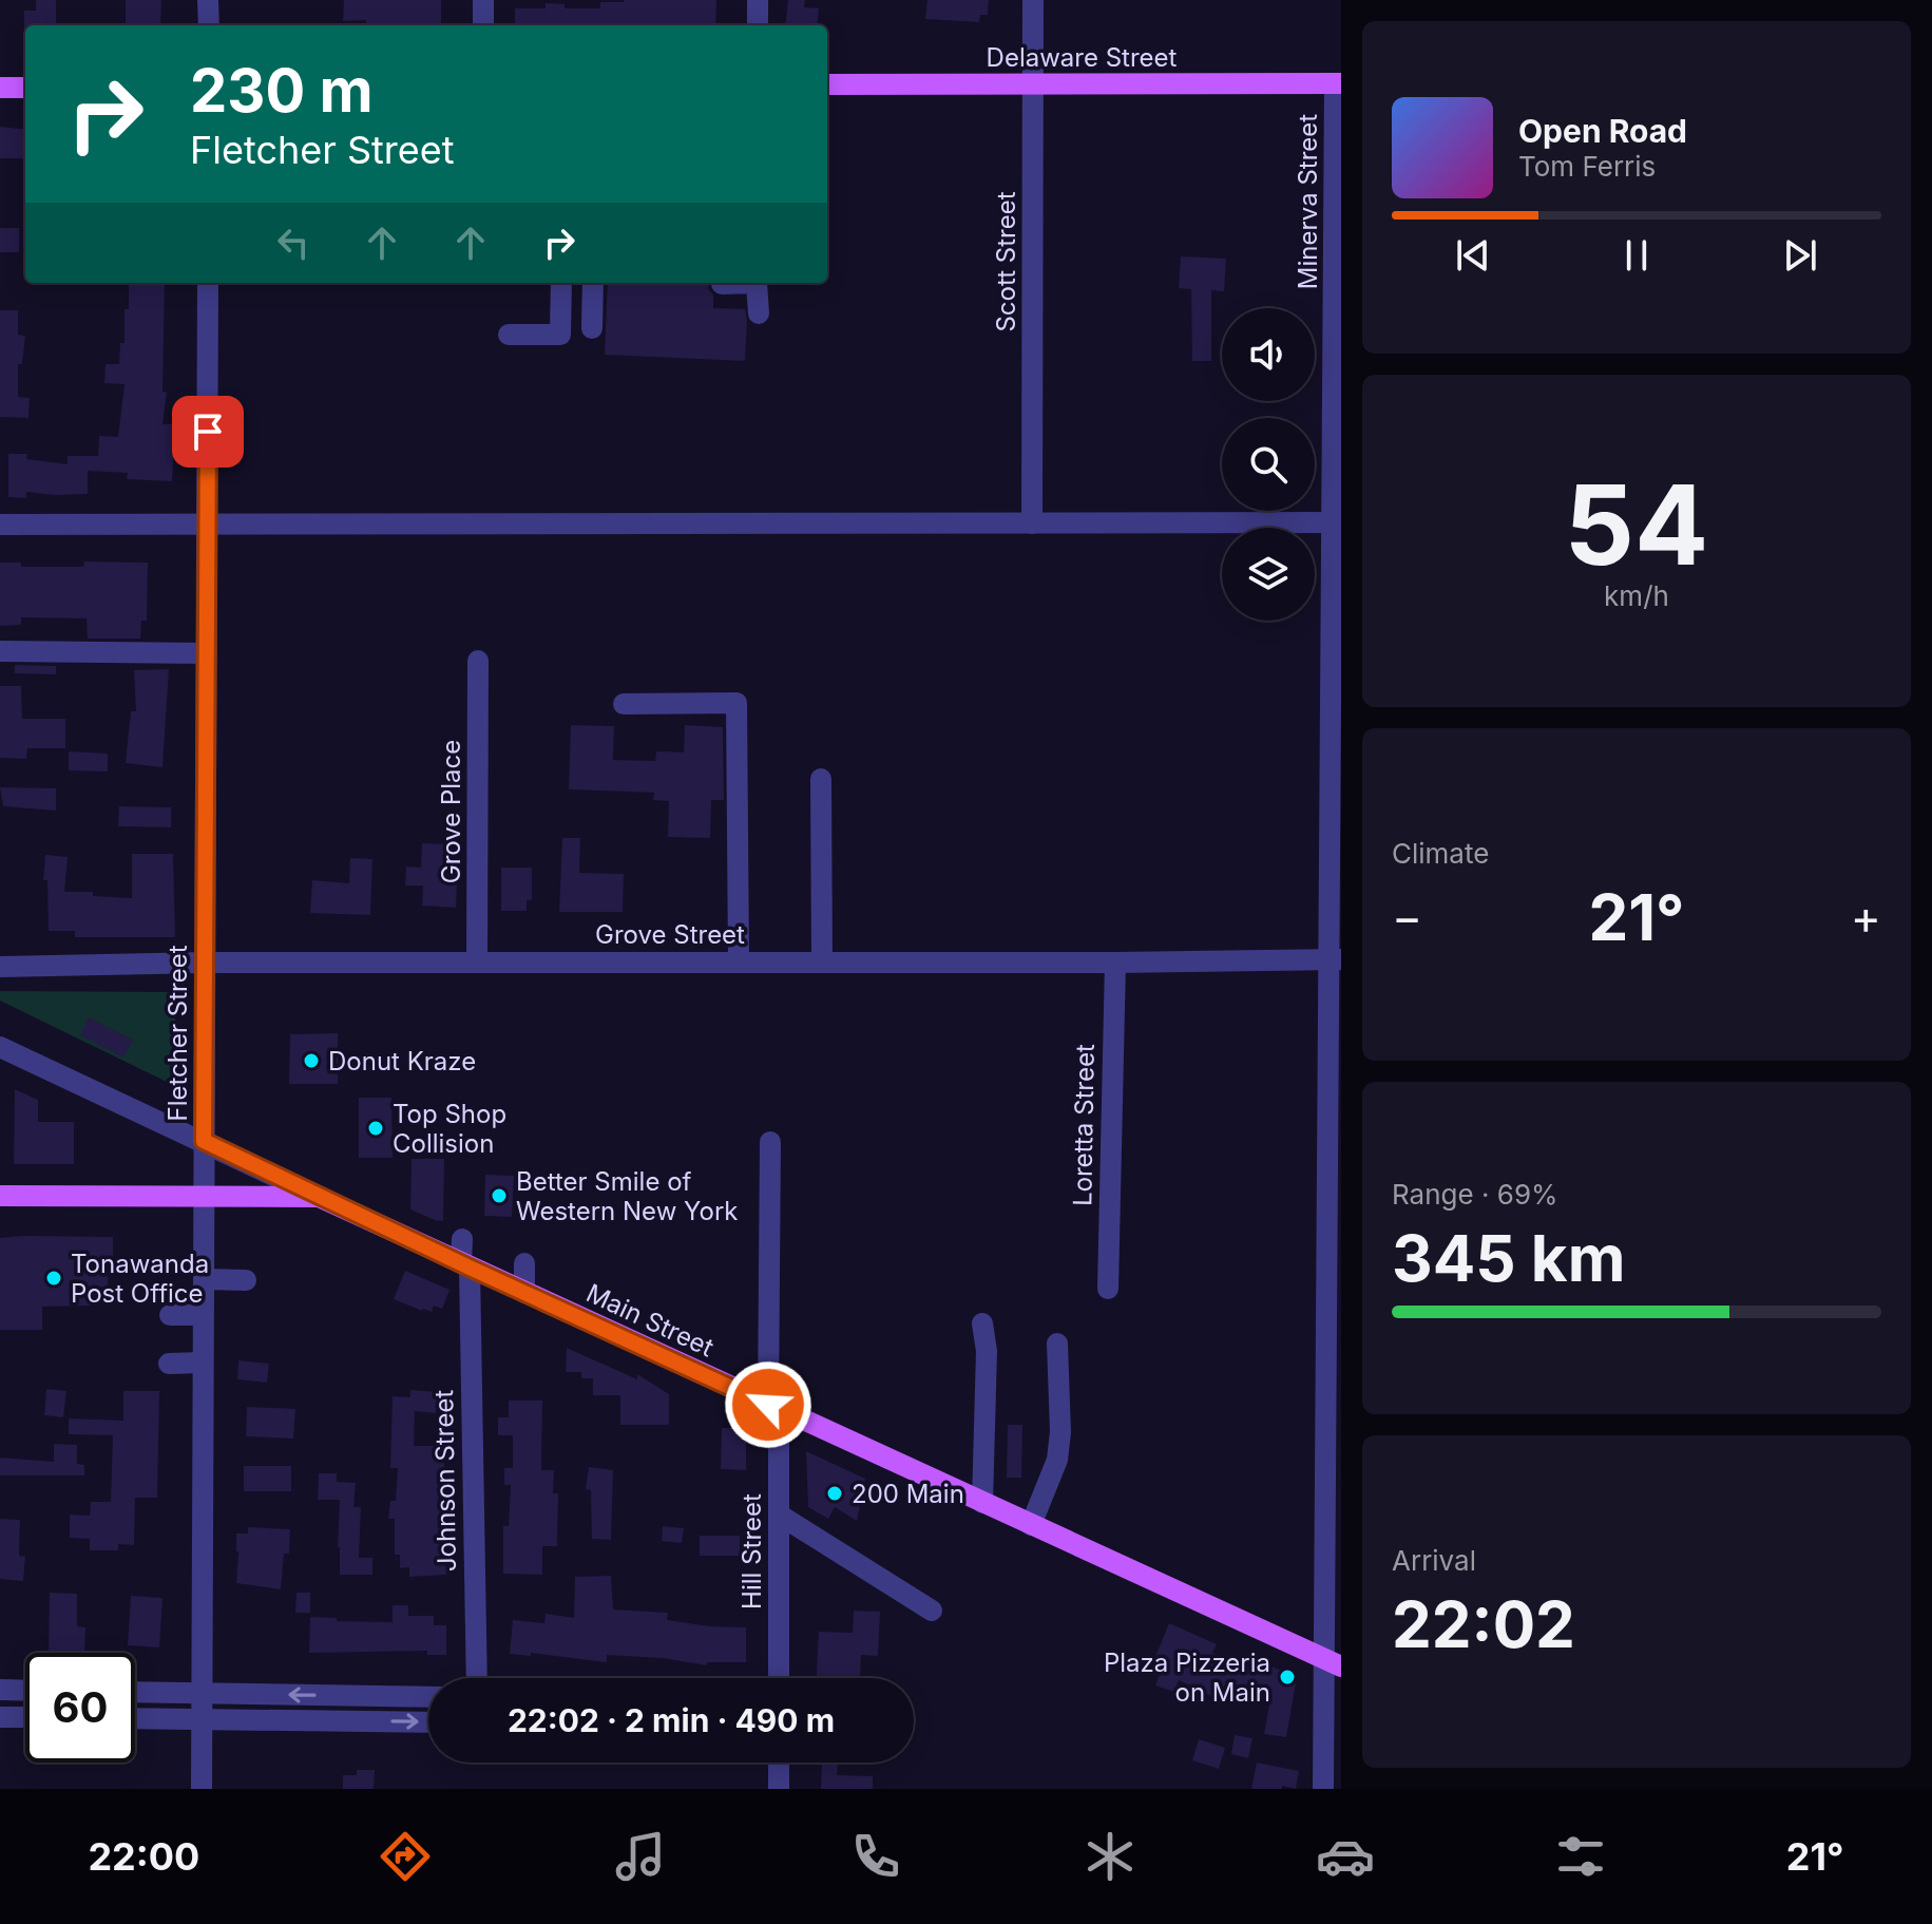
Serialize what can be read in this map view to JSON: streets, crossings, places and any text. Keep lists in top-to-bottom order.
{
  "streets": {
    "main road": ["Delaware Street", "Main Street"],
    "street": [
      "Minerva Street",
      "Scott Street",
      "Grove Place",
      "Grove Street",
      "Fletcher Street",
      "Loretta Street",
      "Johnson Street",
      "Hill Street"
    ]
  },
  "crossings": [
    ["Delaware Street", "Minerva Street"],
    ["Delaware Street", "Scott Street"],
    ["Minerva Street", "Grove Street"],
    ["Minerva Street", "Main Street"],
    ["Grove Place", "Grove Street"],
    ["Grove Street", "Fletcher Street"],
    ["Grove Street", "Loretta Street"],
    ["Fletcher Street", "Main Street"],
    ["Main Street", "Johnson Street"],
    ["Main Street", "Hill Street"]
  ],
  "places": [
    "Donut Kraze",
    "Top Shop Collision",
    "Better Smile of Western New York",
    "Tonawanda Post Office",
    "200 Main",
    "Plaza Pizzeria on Main"
  ],
  "page": {
    "turn": ["230 m", "Fletcher Street"],
    "song": ["Open Road", "Tom Ferris"],
    "tile": [
      ["54", "km/h"],
      "Climate",
      ["Range · 69%", "345 km"],
      ["Arrival", "22:02"]
    ],
    "heat": ["−", "21°", "+"],
    "limit": "60",
    "trip": "22:02 · 2 min · 490 m",
    "tabs": ["22:00", "21°"]
  }
}
